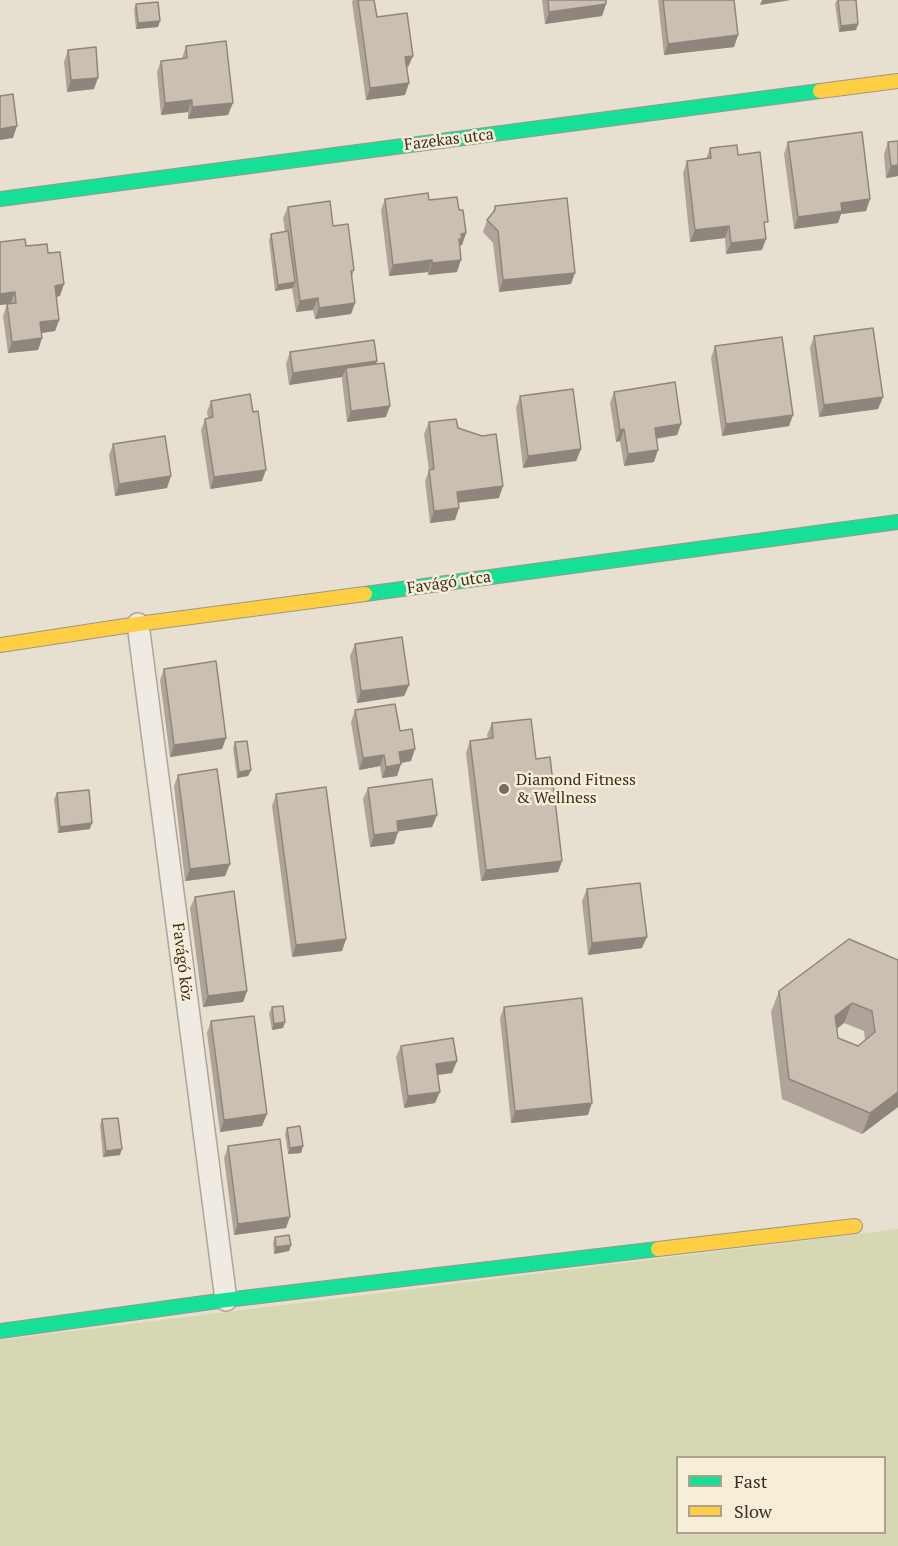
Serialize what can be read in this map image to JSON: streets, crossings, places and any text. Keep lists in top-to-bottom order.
{
  "streets": {
    "street": ["Fazekas utca", "Favágó utca"],
    "lane": ["Favágó köz"]
  },
  "crossings": [
    ["Favágó utca", "Favágó köz"]
  ],
  "places": ["Diamond Fitness & Wellness"],
  "legend": ["Fast", "Slow"]
}
